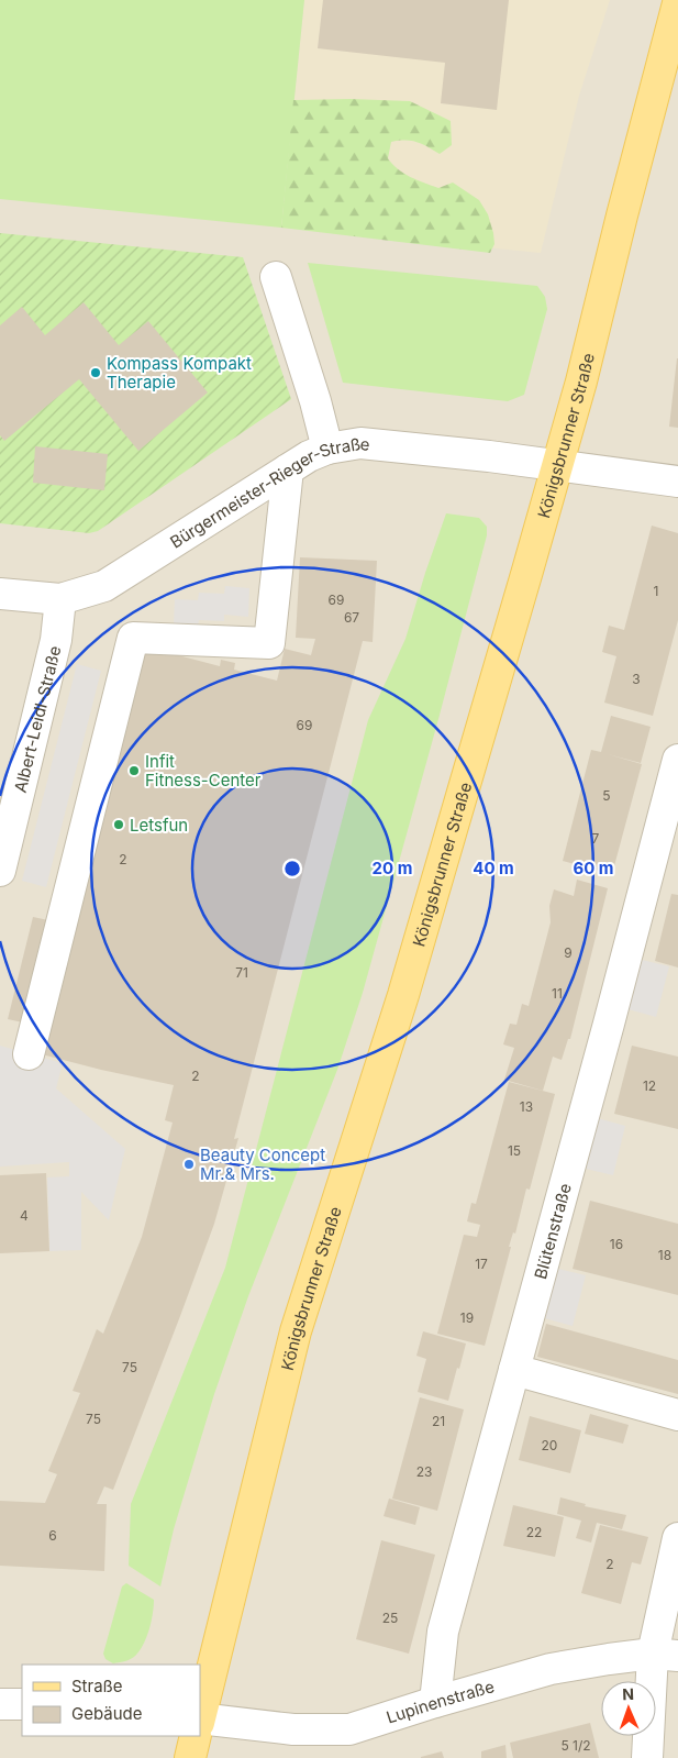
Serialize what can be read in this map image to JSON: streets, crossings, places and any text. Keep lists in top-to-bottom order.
{
  "streets": {
    "main road": ["Königsbrunner Straße"],
    "street": [
      "Bürgermeister-Rieger-Straße",
      "Albert-Leidl-Straße",
      "Blütenstraße",
      "Lupinenstraße"
    ]
  },
  "crossings": [
    ["Königsbrunner Straße", "Bürgermeister-Rieger-Straße"],
    ["Bürgermeister-Rieger-Straße", "Albert-Leidl-Straße"],
    ["Blütenstraße", "Lupinenstraße"]
  ],
  "places": [
    "Kompass Kompakt Therapie",
    "Infit Fitness-Center",
    "Letsfun",
    "Beauty Concept Mr.& Mrs."
  ],
  "house_numbers": [
    "1",
    "69",
    "67",
    "3",
    "69",
    "5",
    "7",
    "2",
    "9",
    "71",
    "11",
    "2",
    "12",
    "13",
    "15",
    "4",
    "16",
    "18",
    "17",
    "19",
    "75",
    "75",
    "21",
    "20",
    "23",
    "22",
    "6",
    "2",
    "25",
    "5 1/2"
  ],
  "legend": ["Straße", "Gebäude"],
  "north": "top",
  "rings": ["20 m", "40 m", "60 m"]
}
